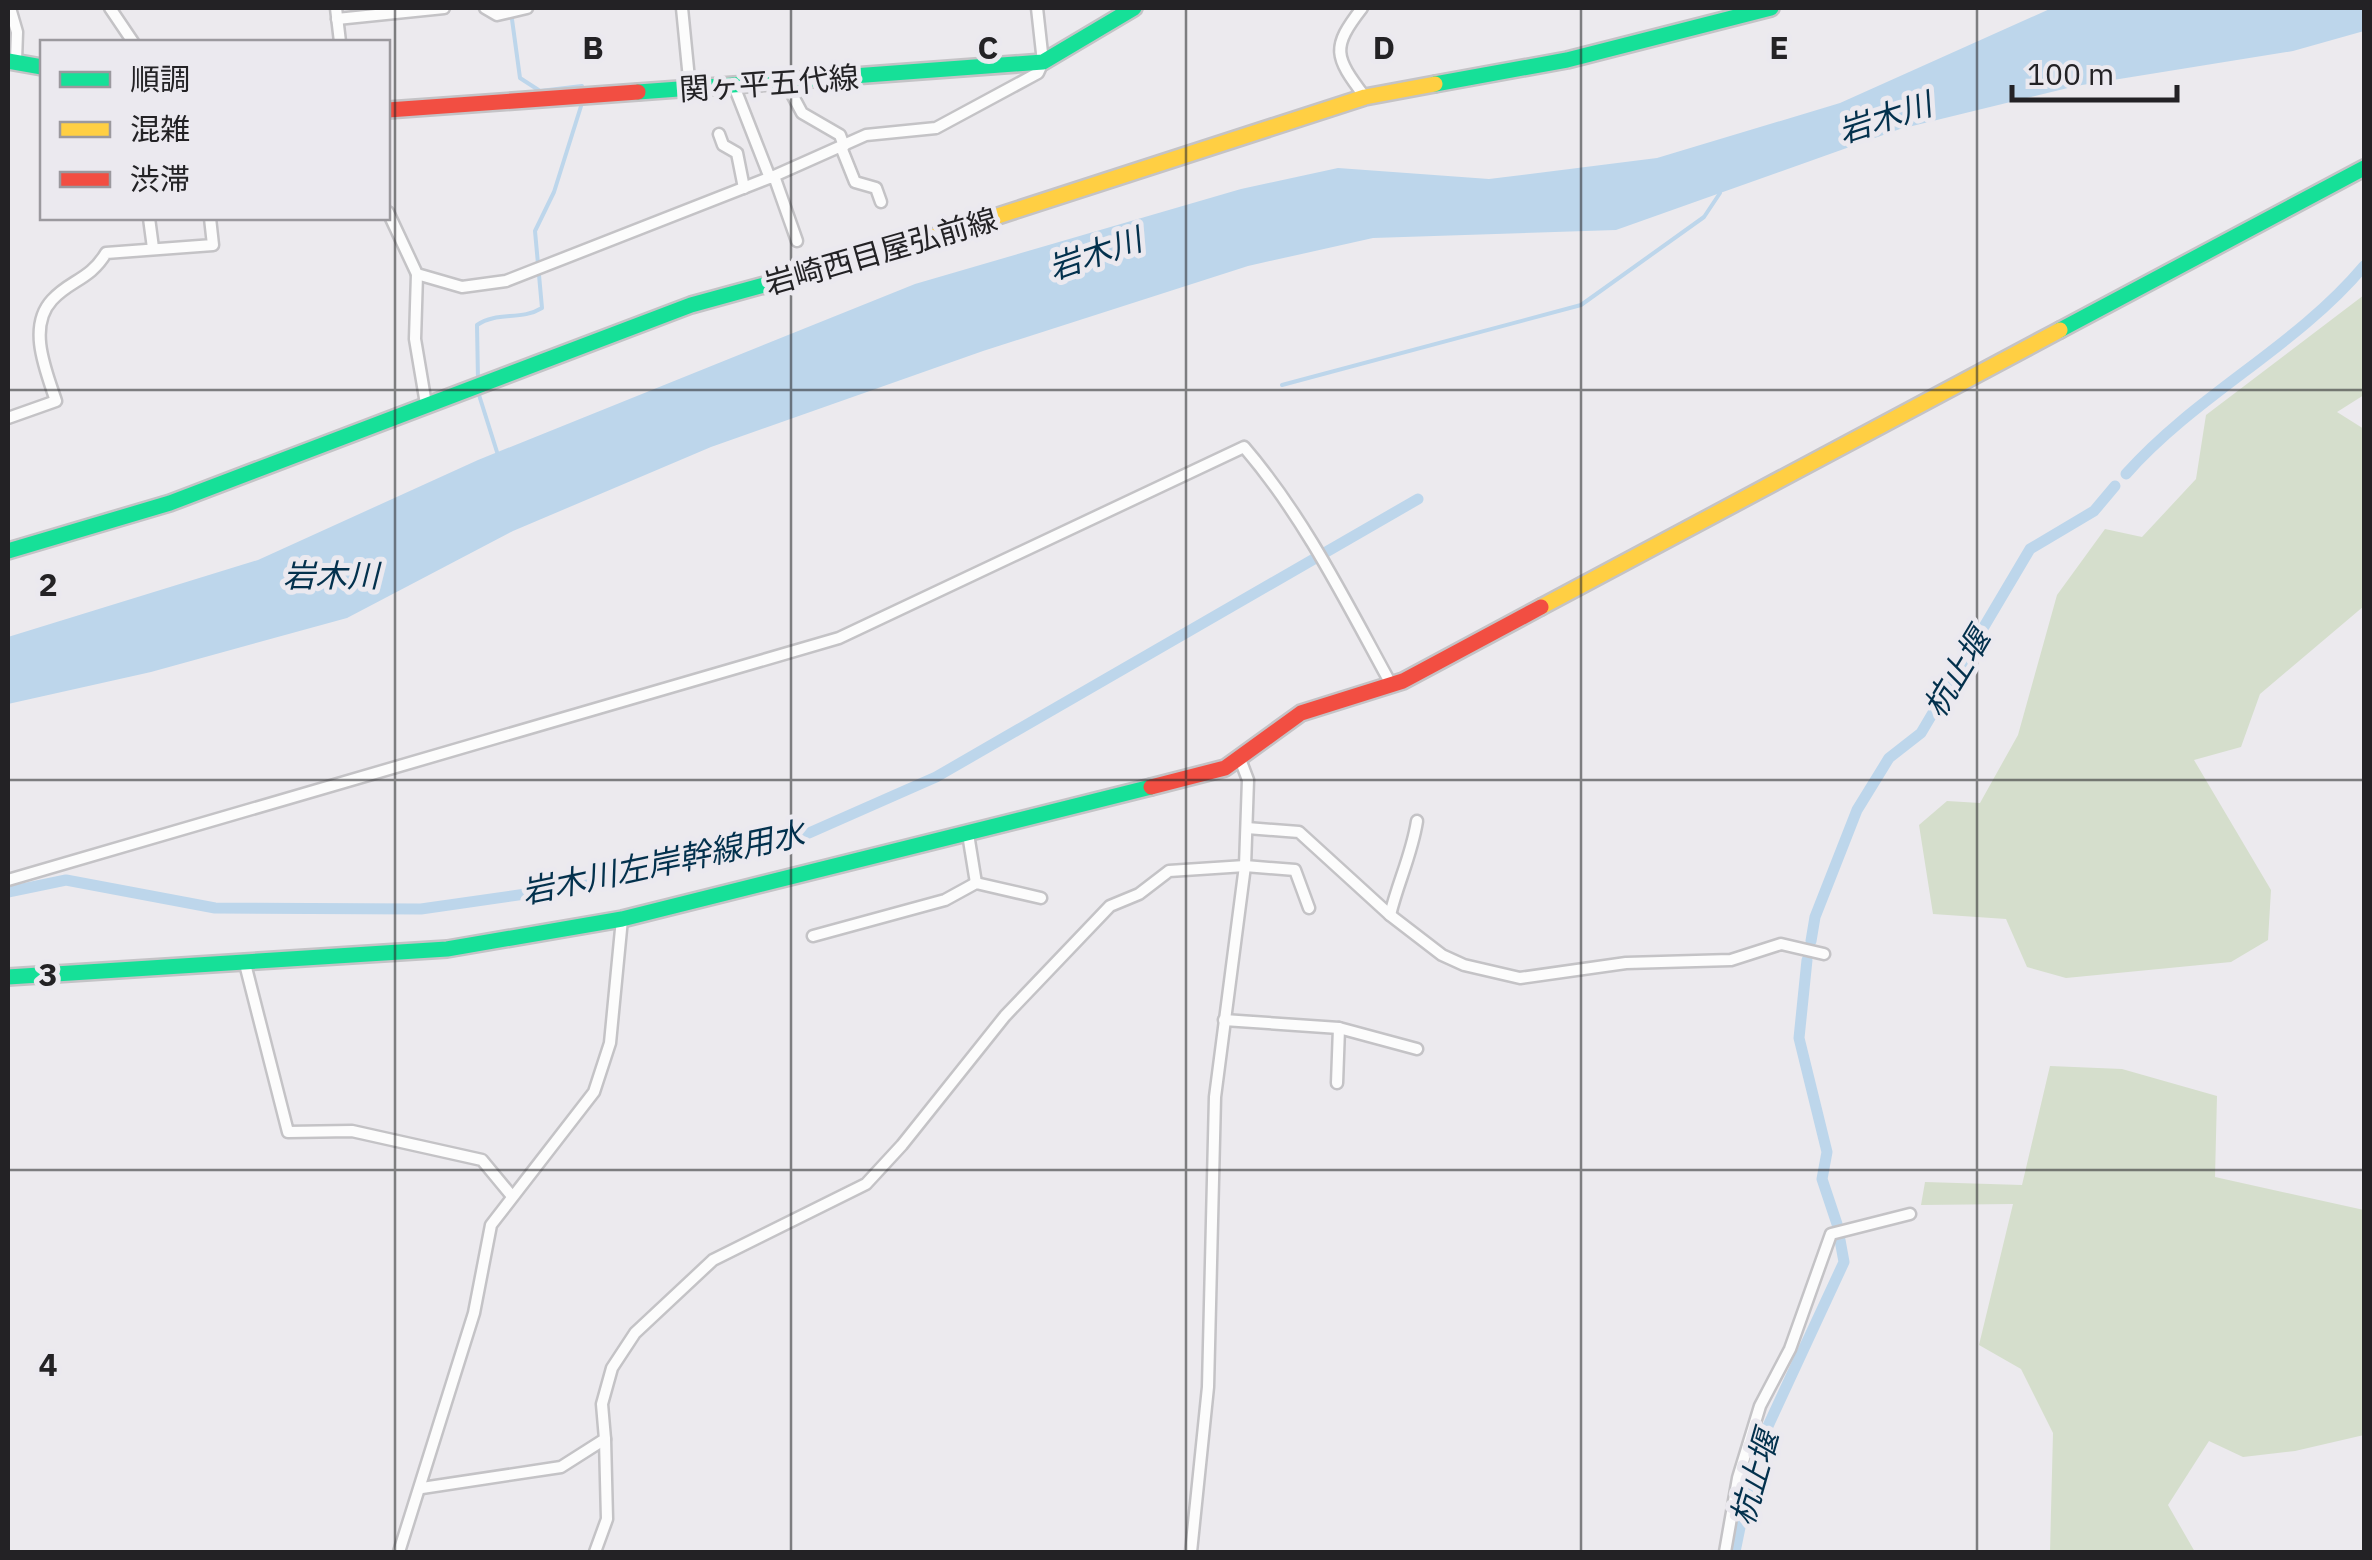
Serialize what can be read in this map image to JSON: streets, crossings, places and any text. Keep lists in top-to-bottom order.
{
  "streets": {
    "main road": ["関ヶ平五代線", "岩崎西目屋弘前線"]
  },
  "water": ["岩木川", "杭止堰", "岩木川左岸幹線用水"],
  "legend": ["順調", "混雑", "渋滞"],
  "scale_bar": "100 m",
  "grid": {
    "columns": [
      "B",
      "C",
      "D",
      "E"
    ],
    "rows": ["2", "3", "4"]
  }
}
